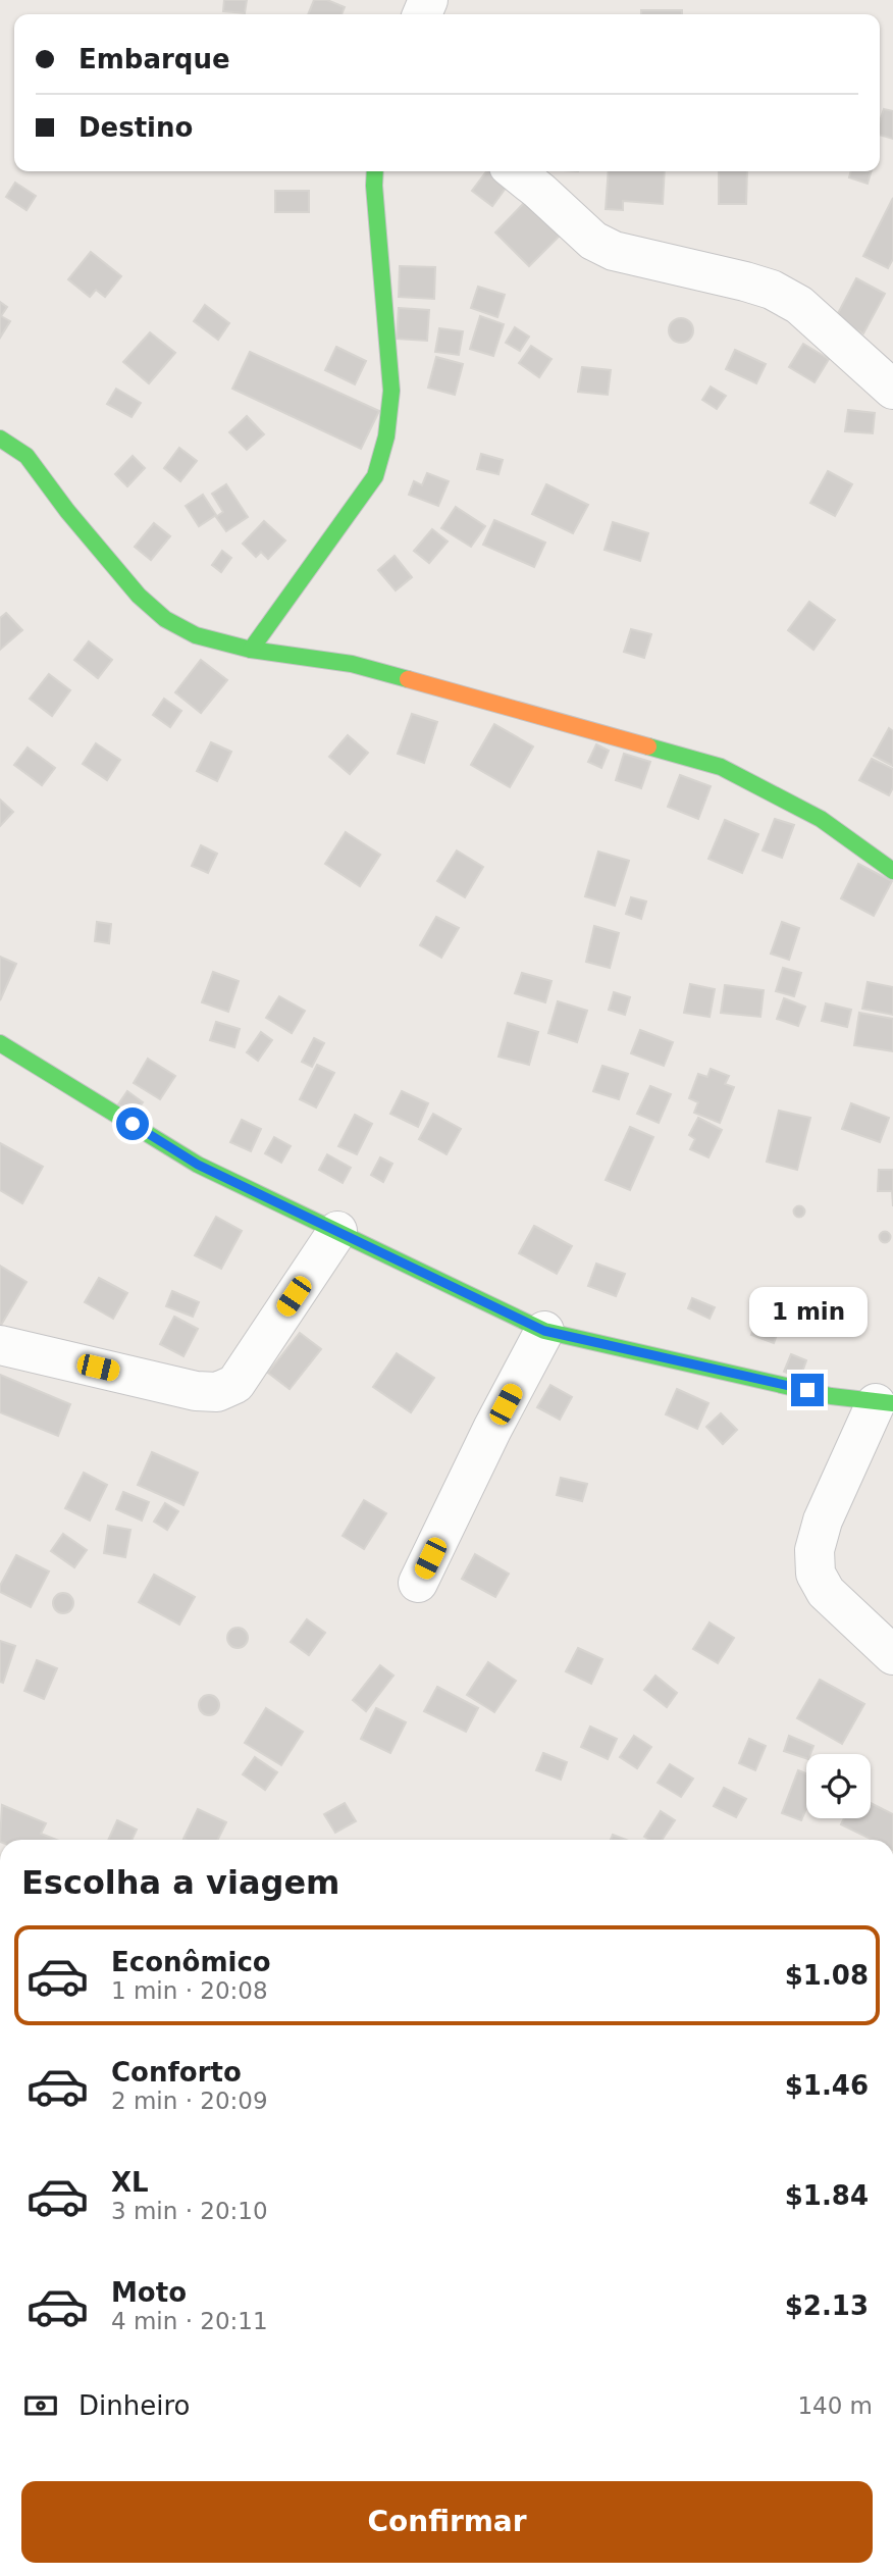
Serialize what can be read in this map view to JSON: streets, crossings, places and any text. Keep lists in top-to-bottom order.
{
  "page": {
    "banner": ["Embarque", "Destino"],
    "bubble": "1 min",
    "heading": "Escolha a viagem",
    "list": [
      {
        "name": "Econômico",
        "note": "1 min · 20:08",
        "value": "$1.08"
      },
      {
        "name": "Conforto",
        "note": "2 min · 20:09",
        "value": "$1.46"
      },
      {
        "name": "XL",
        "note": "3 min · 20:10",
        "value": "$1.84"
      },
      {
        "name": "Moto",
        "note": "4 min · 20:11",
        "value": "$2.13"
      }
    ],
    "pay": ["Dinheiro", "140 m"],
    "buttons": "Confirmar"
  }
}
